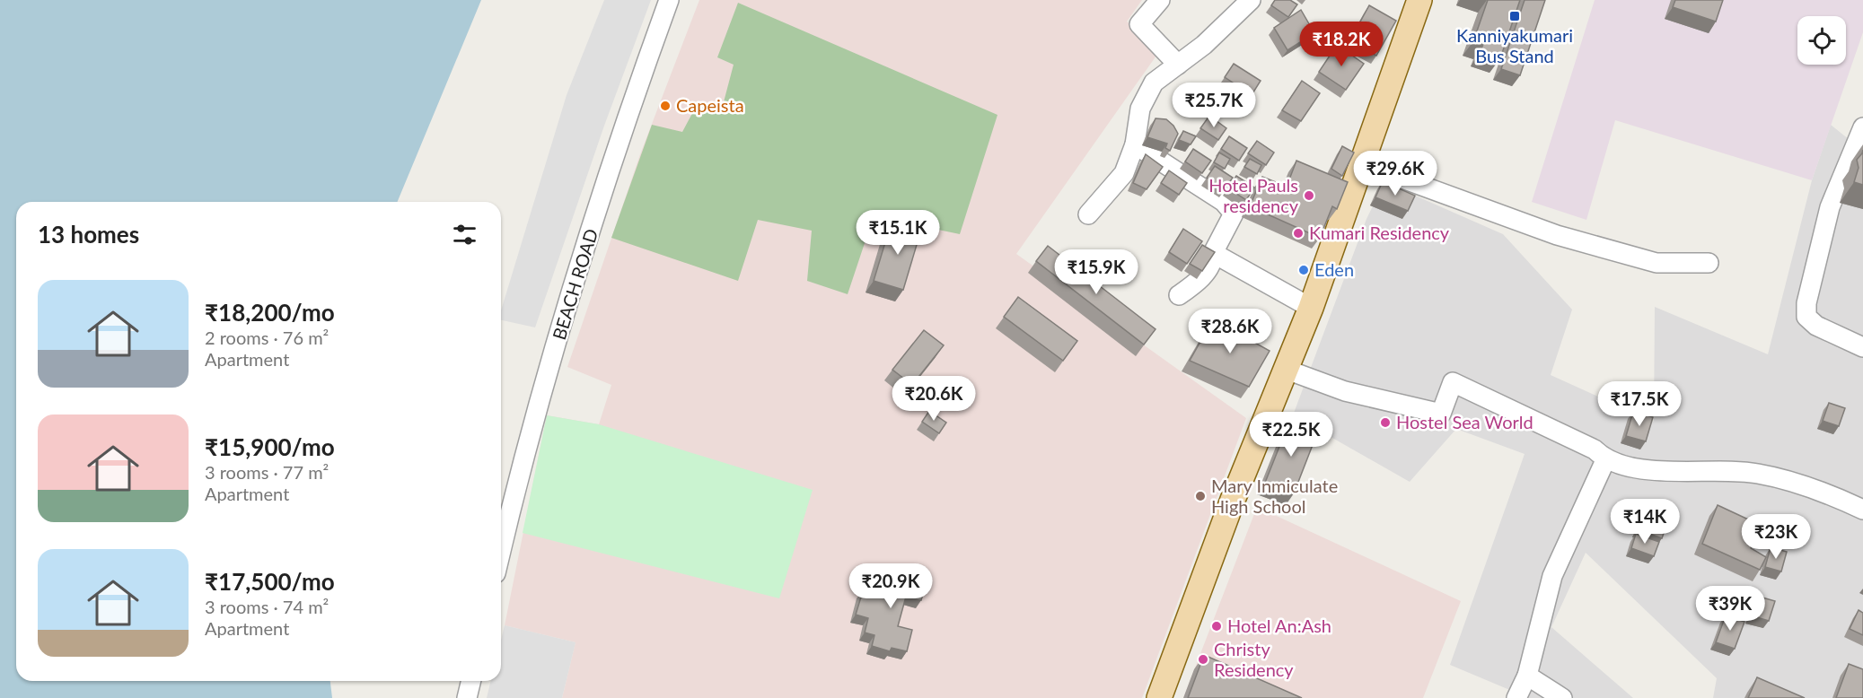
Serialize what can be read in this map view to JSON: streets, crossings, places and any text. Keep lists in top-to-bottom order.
{
  "streets": {
    "street": ["BEACH ROAD"]
  },
  "places": {
    "transit": ["Kanniyakumari Bus Stand"],
    "other": [
      "Capeista",
      "Hotel Pauls residency",
      "Kumari Residency",
      "Eden",
      "Hostel Sea World",
      "Mary Inmiculate High School",
      "Hotel An:Ash",
      "Christy Residency"
    ]
  },
  "page": {
    "price": [
      "₹18.2K",
      "₹25.7K",
      "₹29.6K",
      "₹15.1K",
      "₹15.9K",
      "₹28.6K",
      "₹20.6K",
      "₹17.5K",
      "₹22.5K",
      "₹14K",
      "₹23K",
      "₹20.9K",
      "₹39K"
    ],
    "heading": "13 homes",
    "list": [
      {
        "name": "₹18,200/mo",
        "note": "2 rooms · 76 m² · Apartment"
      },
      {
        "name": "₹15,900/mo",
        "note": "3 rooms · 77 m² · Apartment"
      },
      {
        "name": "₹17,500/mo",
        "note": "3 rooms · 74 m² · Apartment"
      }
    ]
  }
}
